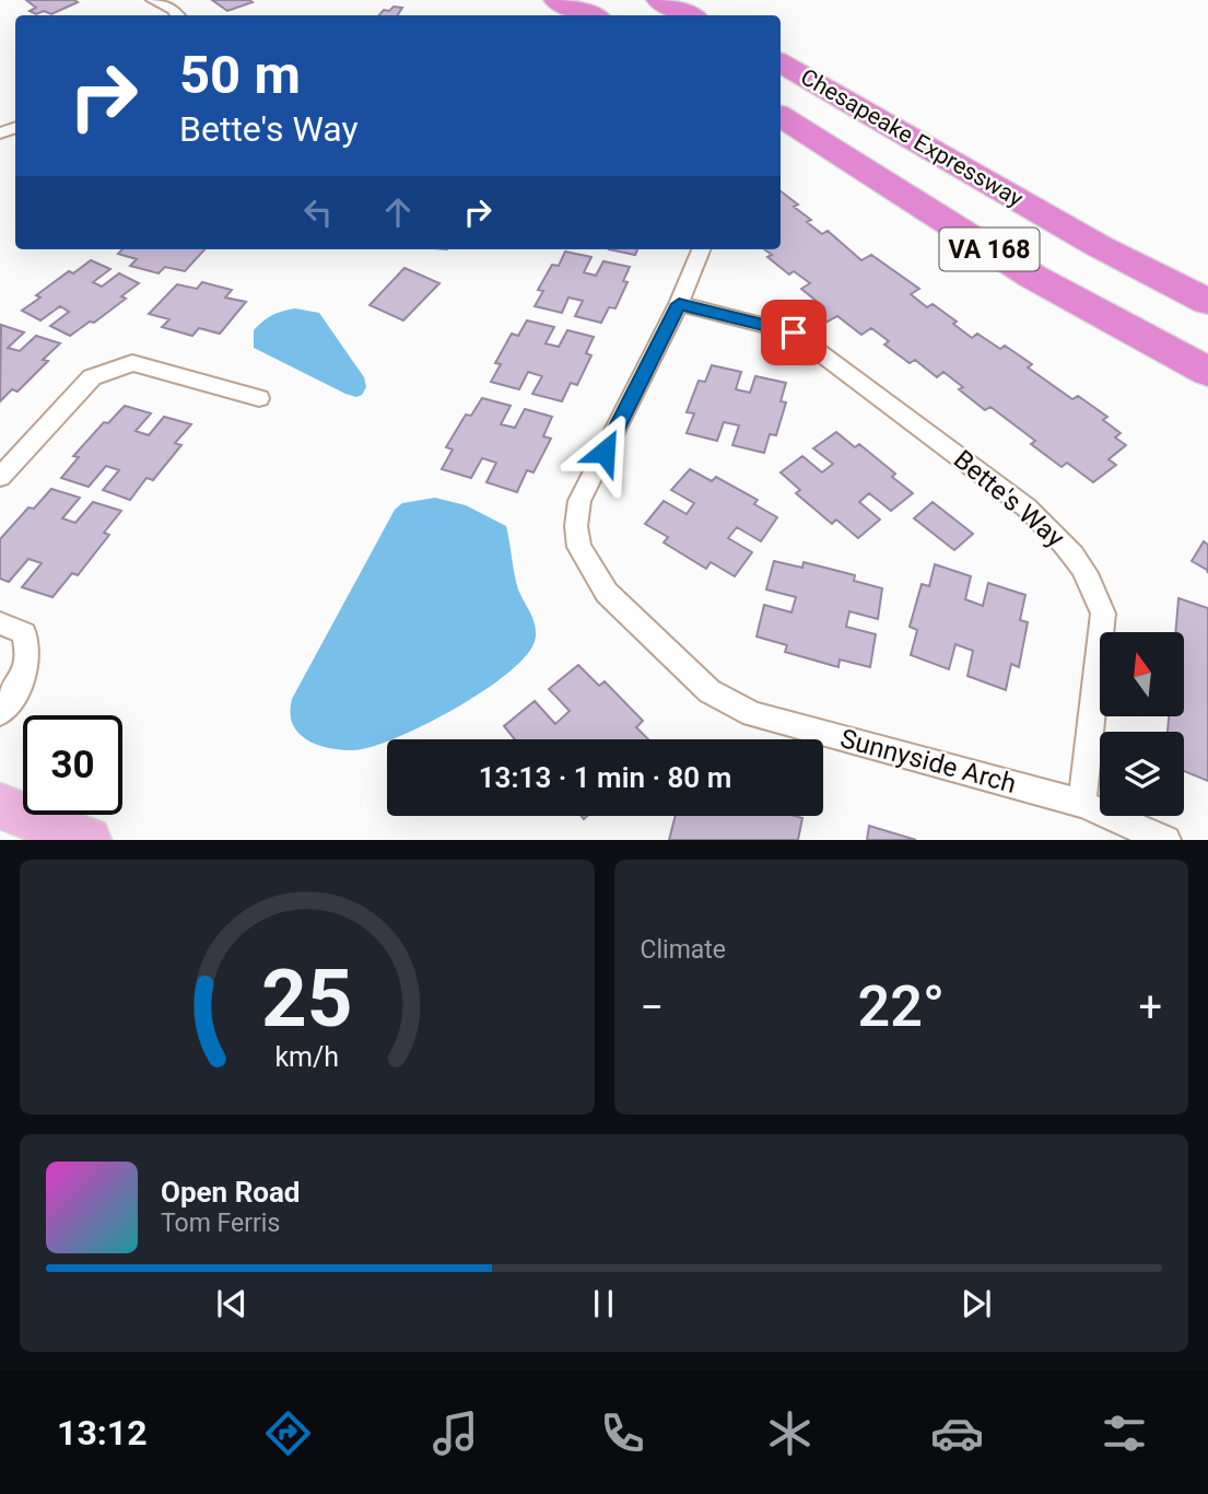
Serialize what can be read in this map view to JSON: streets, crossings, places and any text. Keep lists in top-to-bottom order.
{
  "streets": {
    "highway": ["Chesapeake Expressway", "VA 168"],
    "street": ["Bette's Way", "Sunnyside Arch"]
  },
  "crossings": [
    ["Bette's Way", "Sunnyside Arch"]
  ],
  "north": "top",
  "page": {
    "turn": ["50 m", "Bette's Way"],
    "limit": "30",
    "trip": "13:13 · 1 min · 80 m",
    "tile": "Climate",
    "heat": ["−", "22°", "+"],
    "song": ["Open Road", "Tom Ferris"],
    "tabs": "13:12",
    "gauge": ["25", "km/h"]
  }
}
